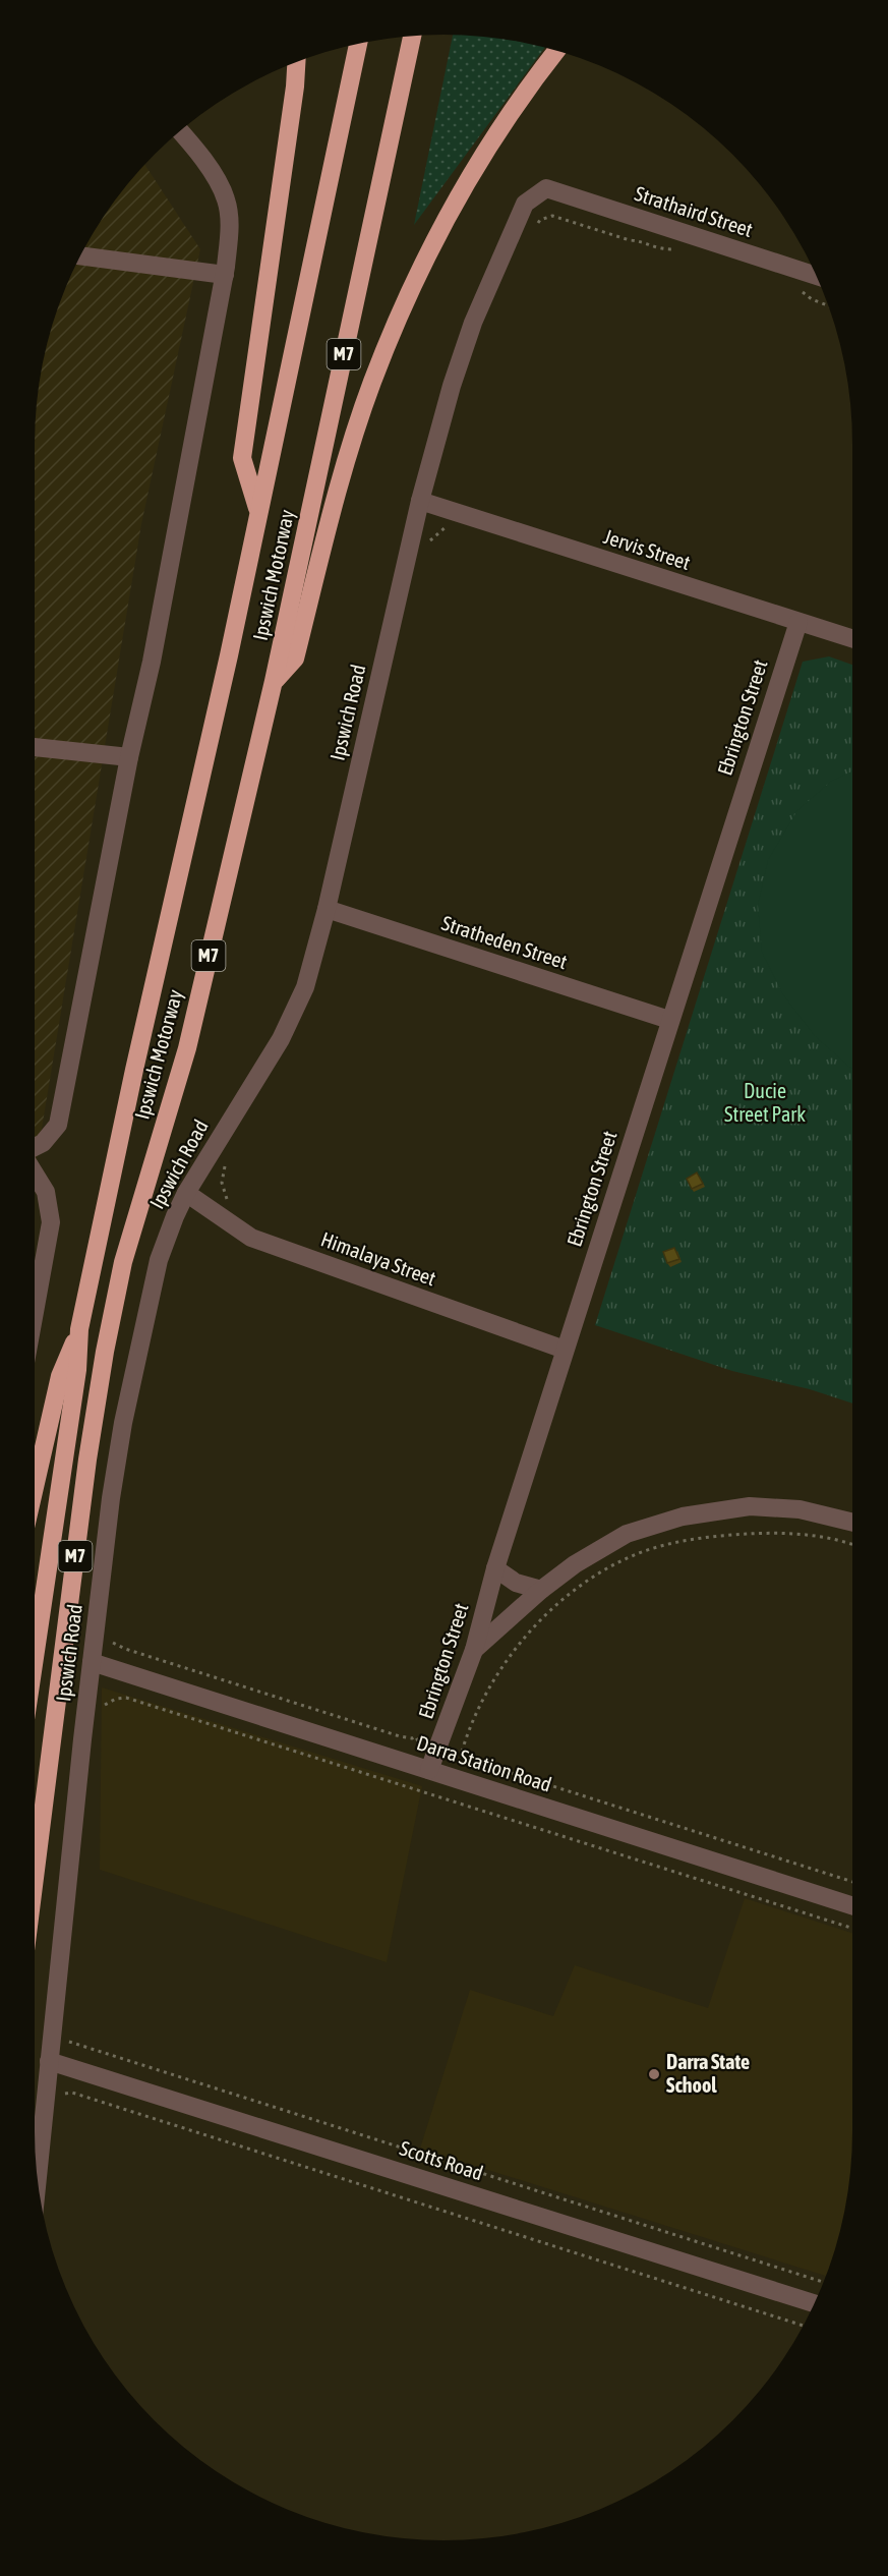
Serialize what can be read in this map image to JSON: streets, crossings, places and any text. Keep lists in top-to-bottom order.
{
  "streets": {
    "highway": ["M7", "Ipswich Motorway"],
    "street": [
      "Strathaird Street",
      "Jervis Street",
      "Ipswich Road",
      "Ebrington Street",
      "Stratheden Street",
      "Himalaya Street",
      "Darra Station Road",
      "Scotts Road"
    ]
  },
  "crossings": [
    ["Strathaird Street", "Ipswich Road"],
    ["Jervis Street", "Ipswich Road"],
    ["Jervis Street", "Ebrington Street"],
    ["Ipswich Road", "Stratheden Street"],
    ["Ipswich Road", "Himalaya Street"],
    ["Ipswich Road", "Darra Station Road"],
    ["Ipswich Road", "Scotts Road"],
    ["Ebrington Street", "Stratheden Street"],
    ["Ebrington Street", "Himalaya Street"],
    ["Ebrington Street", "Darra Station Road"]
  ],
  "parks": ["Ducie Street Park"],
  "places": ["Darra State School"]
}
